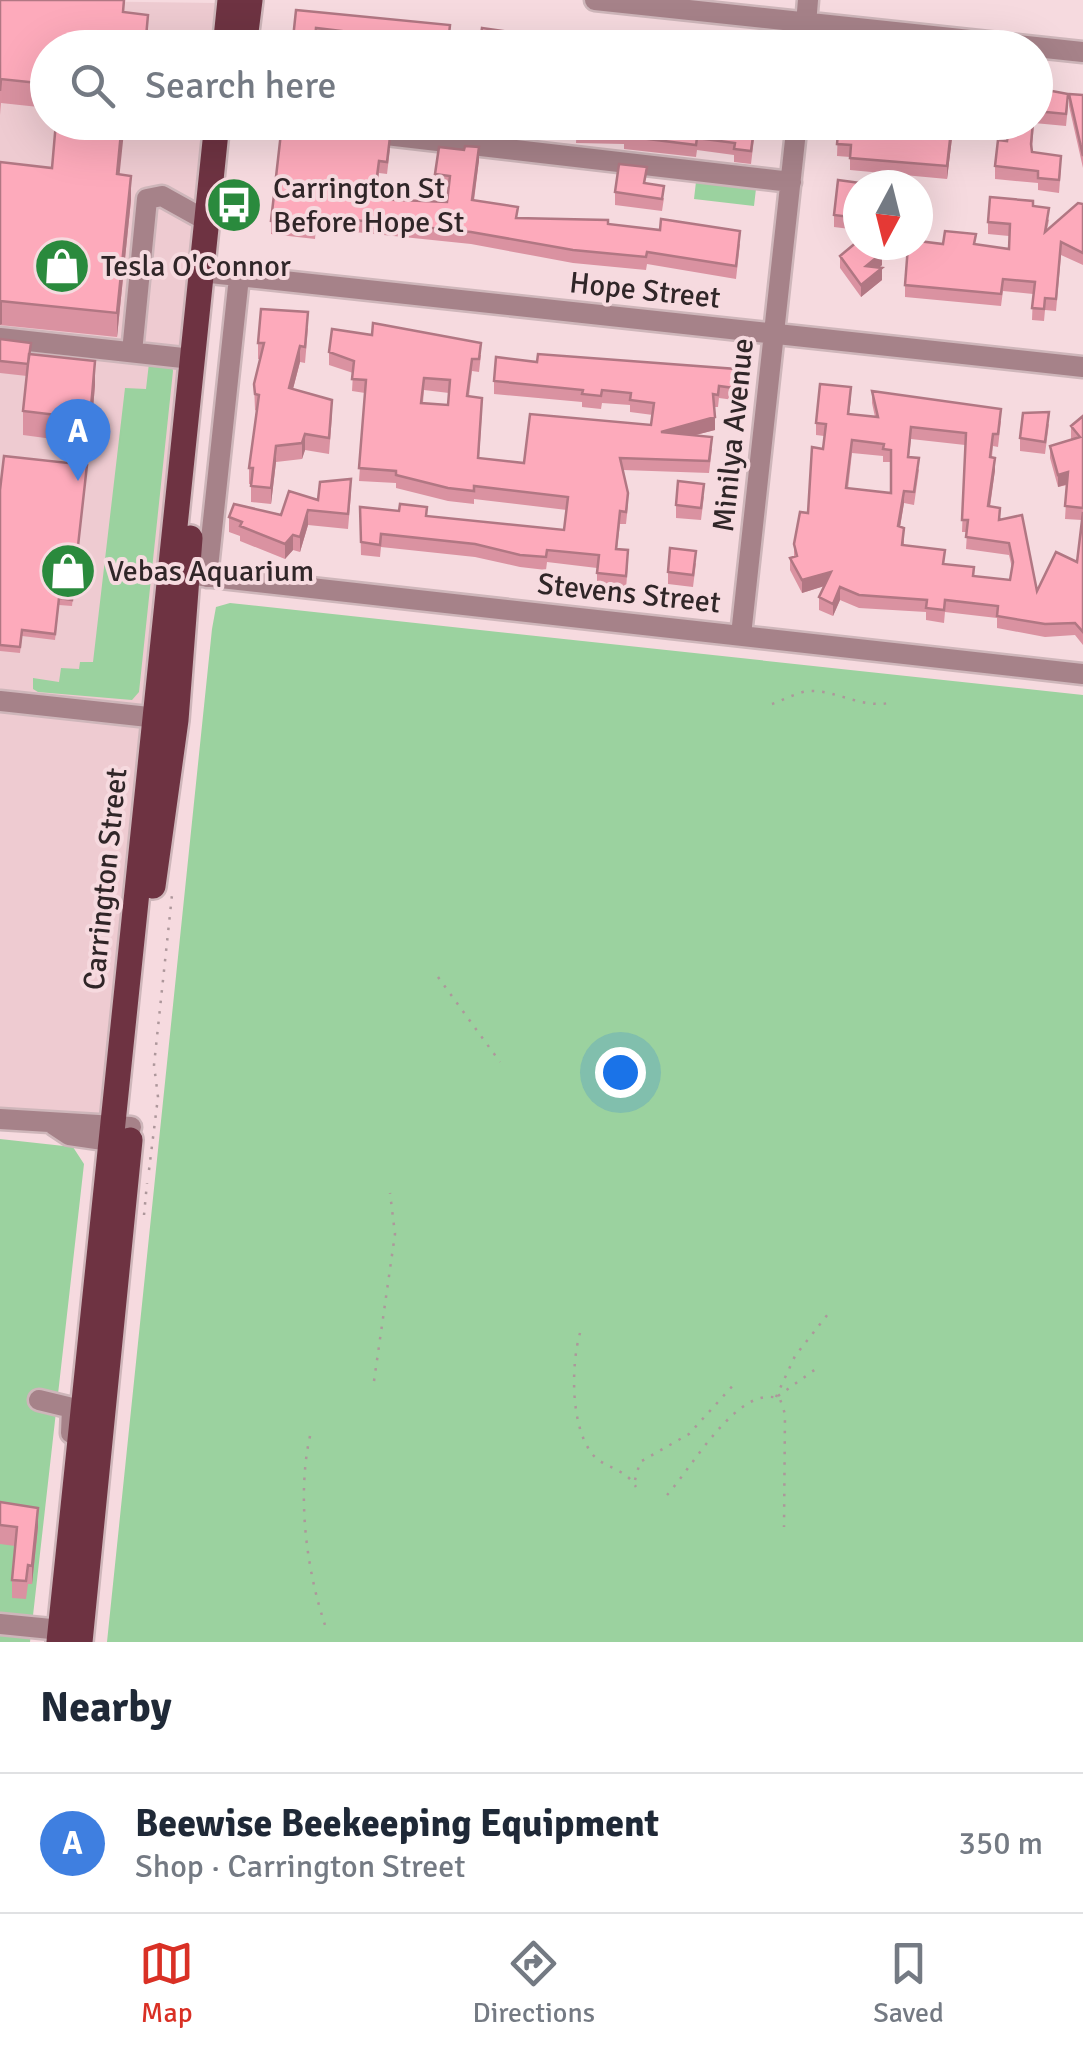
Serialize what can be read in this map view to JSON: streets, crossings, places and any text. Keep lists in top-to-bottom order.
{
  "streets": {
    "main road": ["Carrington Street"],
    "street": ["Hope Street", "Minilya Avenue", "Stevens Street"]
  },
  "crossings": [
    ["Hope Street", "Minilya Avenue"],
    ["Hope Street", "Carrington Street"],
    ["Minilya Avenue", "Stevens Street"],
    ["Stevens Street", "Carrington Street"]
  ],
  "places": {
    "bus stop": ["Carrington St Before Hope St"],
    "shop": ["Tesla O'Connor", "Vebas Aquarium"]
  },
  "north": "bottom",
  "page": {
    "search": "Search here",
    "pins": "A",
    "heading": "Nearby",
    "list": [
      {
        "mark": "A",
        "name": "Beewise Beekeeping Equipment",
        "note": "Shop · Carrington Street",
        "value": "350 m"
      }
    ],
    "nav": ["Map", "Directions", "Saved"]
  }
}
